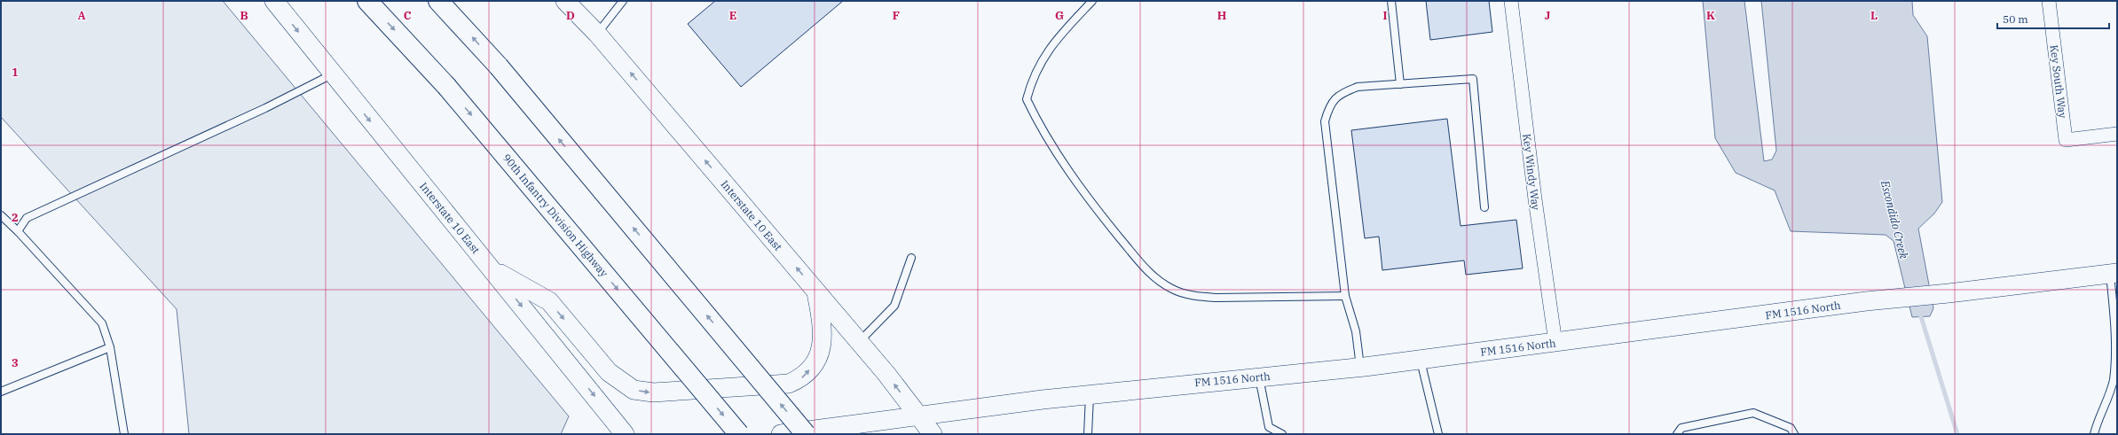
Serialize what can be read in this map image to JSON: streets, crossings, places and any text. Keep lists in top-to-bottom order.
{
  "streets": {
    "highway": ["90th Infantry Division Highway"],
    "main road": ["Interstate 10 East", "FM 1516 North"],
    "street": ["Key South Way", "Key Windy Way"]
  },
  "crossings": [
    ["Key Windy Way", "FM 1516 North"],
    ["Interstate 10 East", "FM 1516 North"]
  ],
  "water": ["Escondido Creek"],
  "scale_bar": "50 m",
  "grid": {
    "columns": [
      "A",
      "B",
      "C",
      "D",
      "E",
      "F",
      "G",
      "H",
      "I",
      "J",
      "K",
      "L"
    ],
    "rows": ["1", "2", "3"]
  }
}
